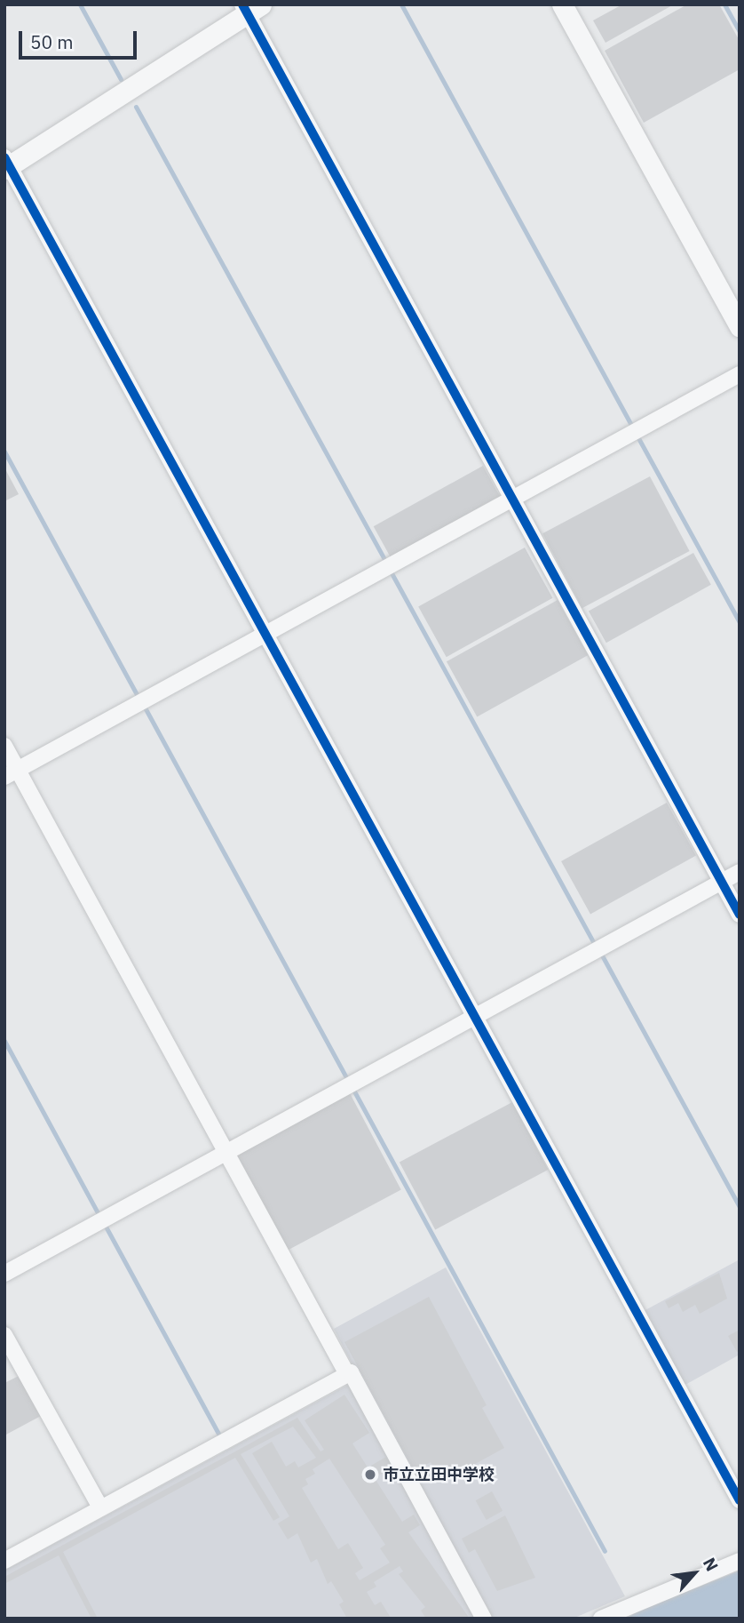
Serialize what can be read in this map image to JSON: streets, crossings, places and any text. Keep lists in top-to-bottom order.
{
  "places": ["市立立田中学校"],
  "scale_bar": "50 m",
  "north": "top right"
}
